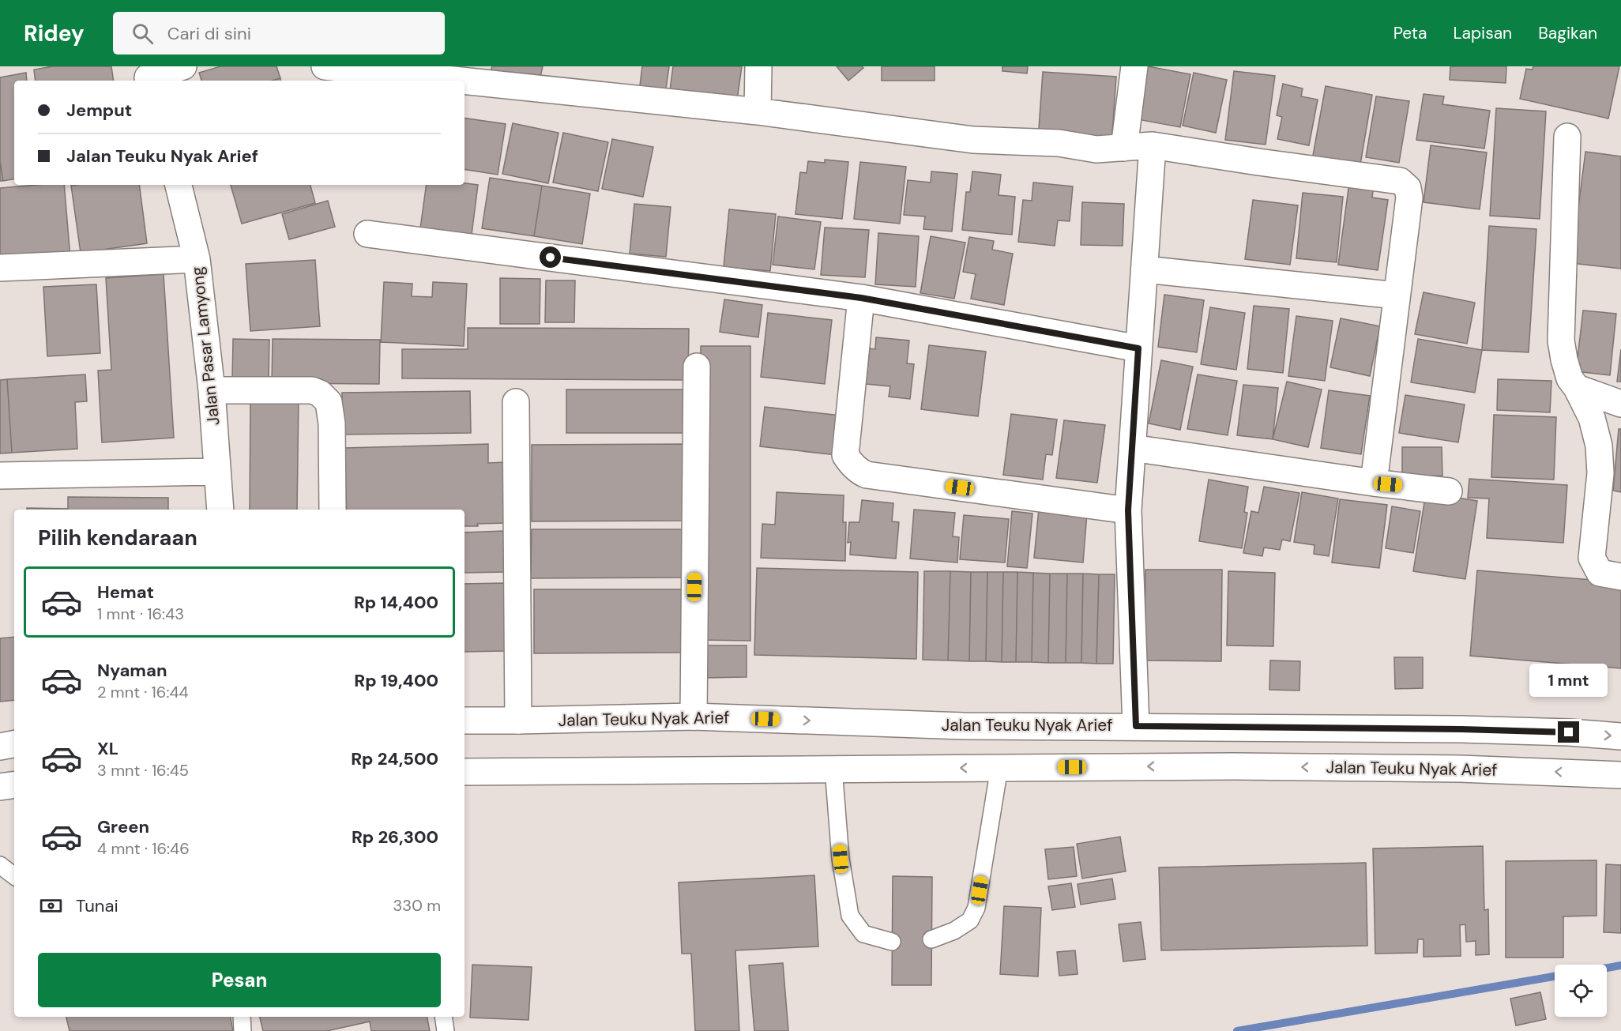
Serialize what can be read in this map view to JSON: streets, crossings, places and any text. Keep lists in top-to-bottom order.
{
  "streets": {
    "street": ["Jalan Pasar Lamyong", "Jalan Teuku Nyak Arief"]
  },
  "page": {
    "header": "Ridey",
    "search": "Cari di sini",
    "nav": ["Peta", "Lapisan", "Bagikan"],
    "banner": ["Jemput", "Jalan Teuku Nyak Arief"],
    "heading": "Pilih kendaraan",
    "list": [
      {
        "name": "Hemat",
        "note": "1 mnt · 16:43",
        "value": "Rp 14,400"
      },
      {
        "name": "Nyaman",
        "note": "2 mnt · 16:44",
        "value": "Rp 19,400"
      },
      {
        "name": "XL",
        "note": "3 mnt · 16:45",
        "value": "Rp 24,500"
      },
      {
        "name": "Green",
        "note": "4 mnt · 16:46",
        "value": "Rp 26,300"
      }
    ],
    "bubble": "1 mnt",
    "pay": ["Tunai", "330 m"],
    "buttons": "Pesan"
  }
}
